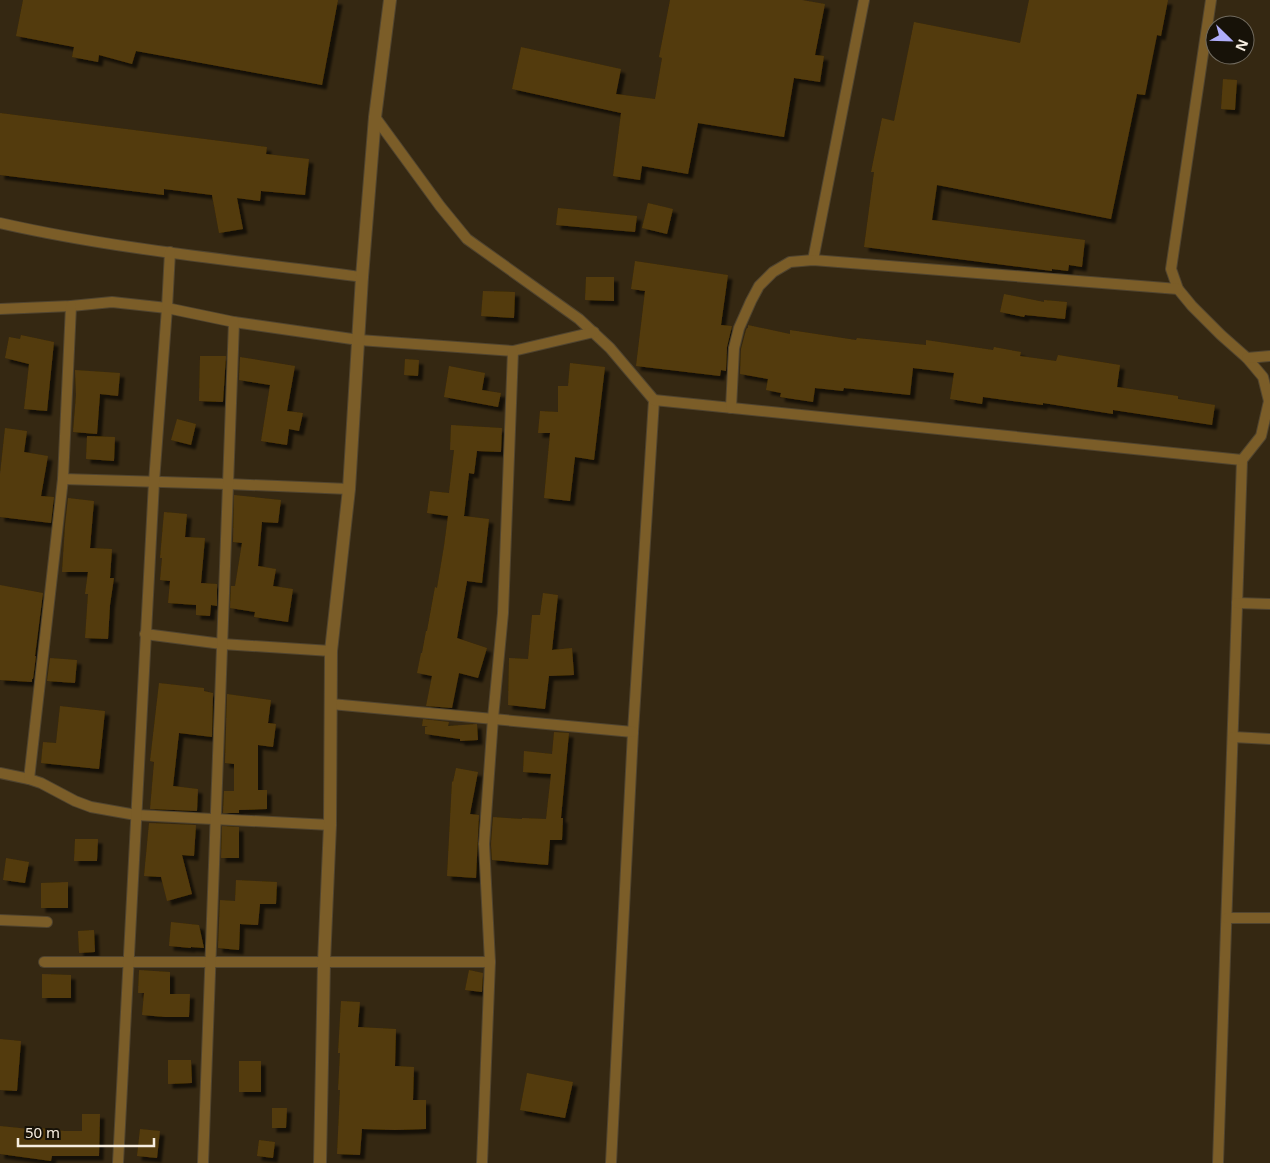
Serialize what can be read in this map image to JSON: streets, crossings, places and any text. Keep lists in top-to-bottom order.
{
  "scale_bar": "50 m",
  "north": "bottom right"
}
